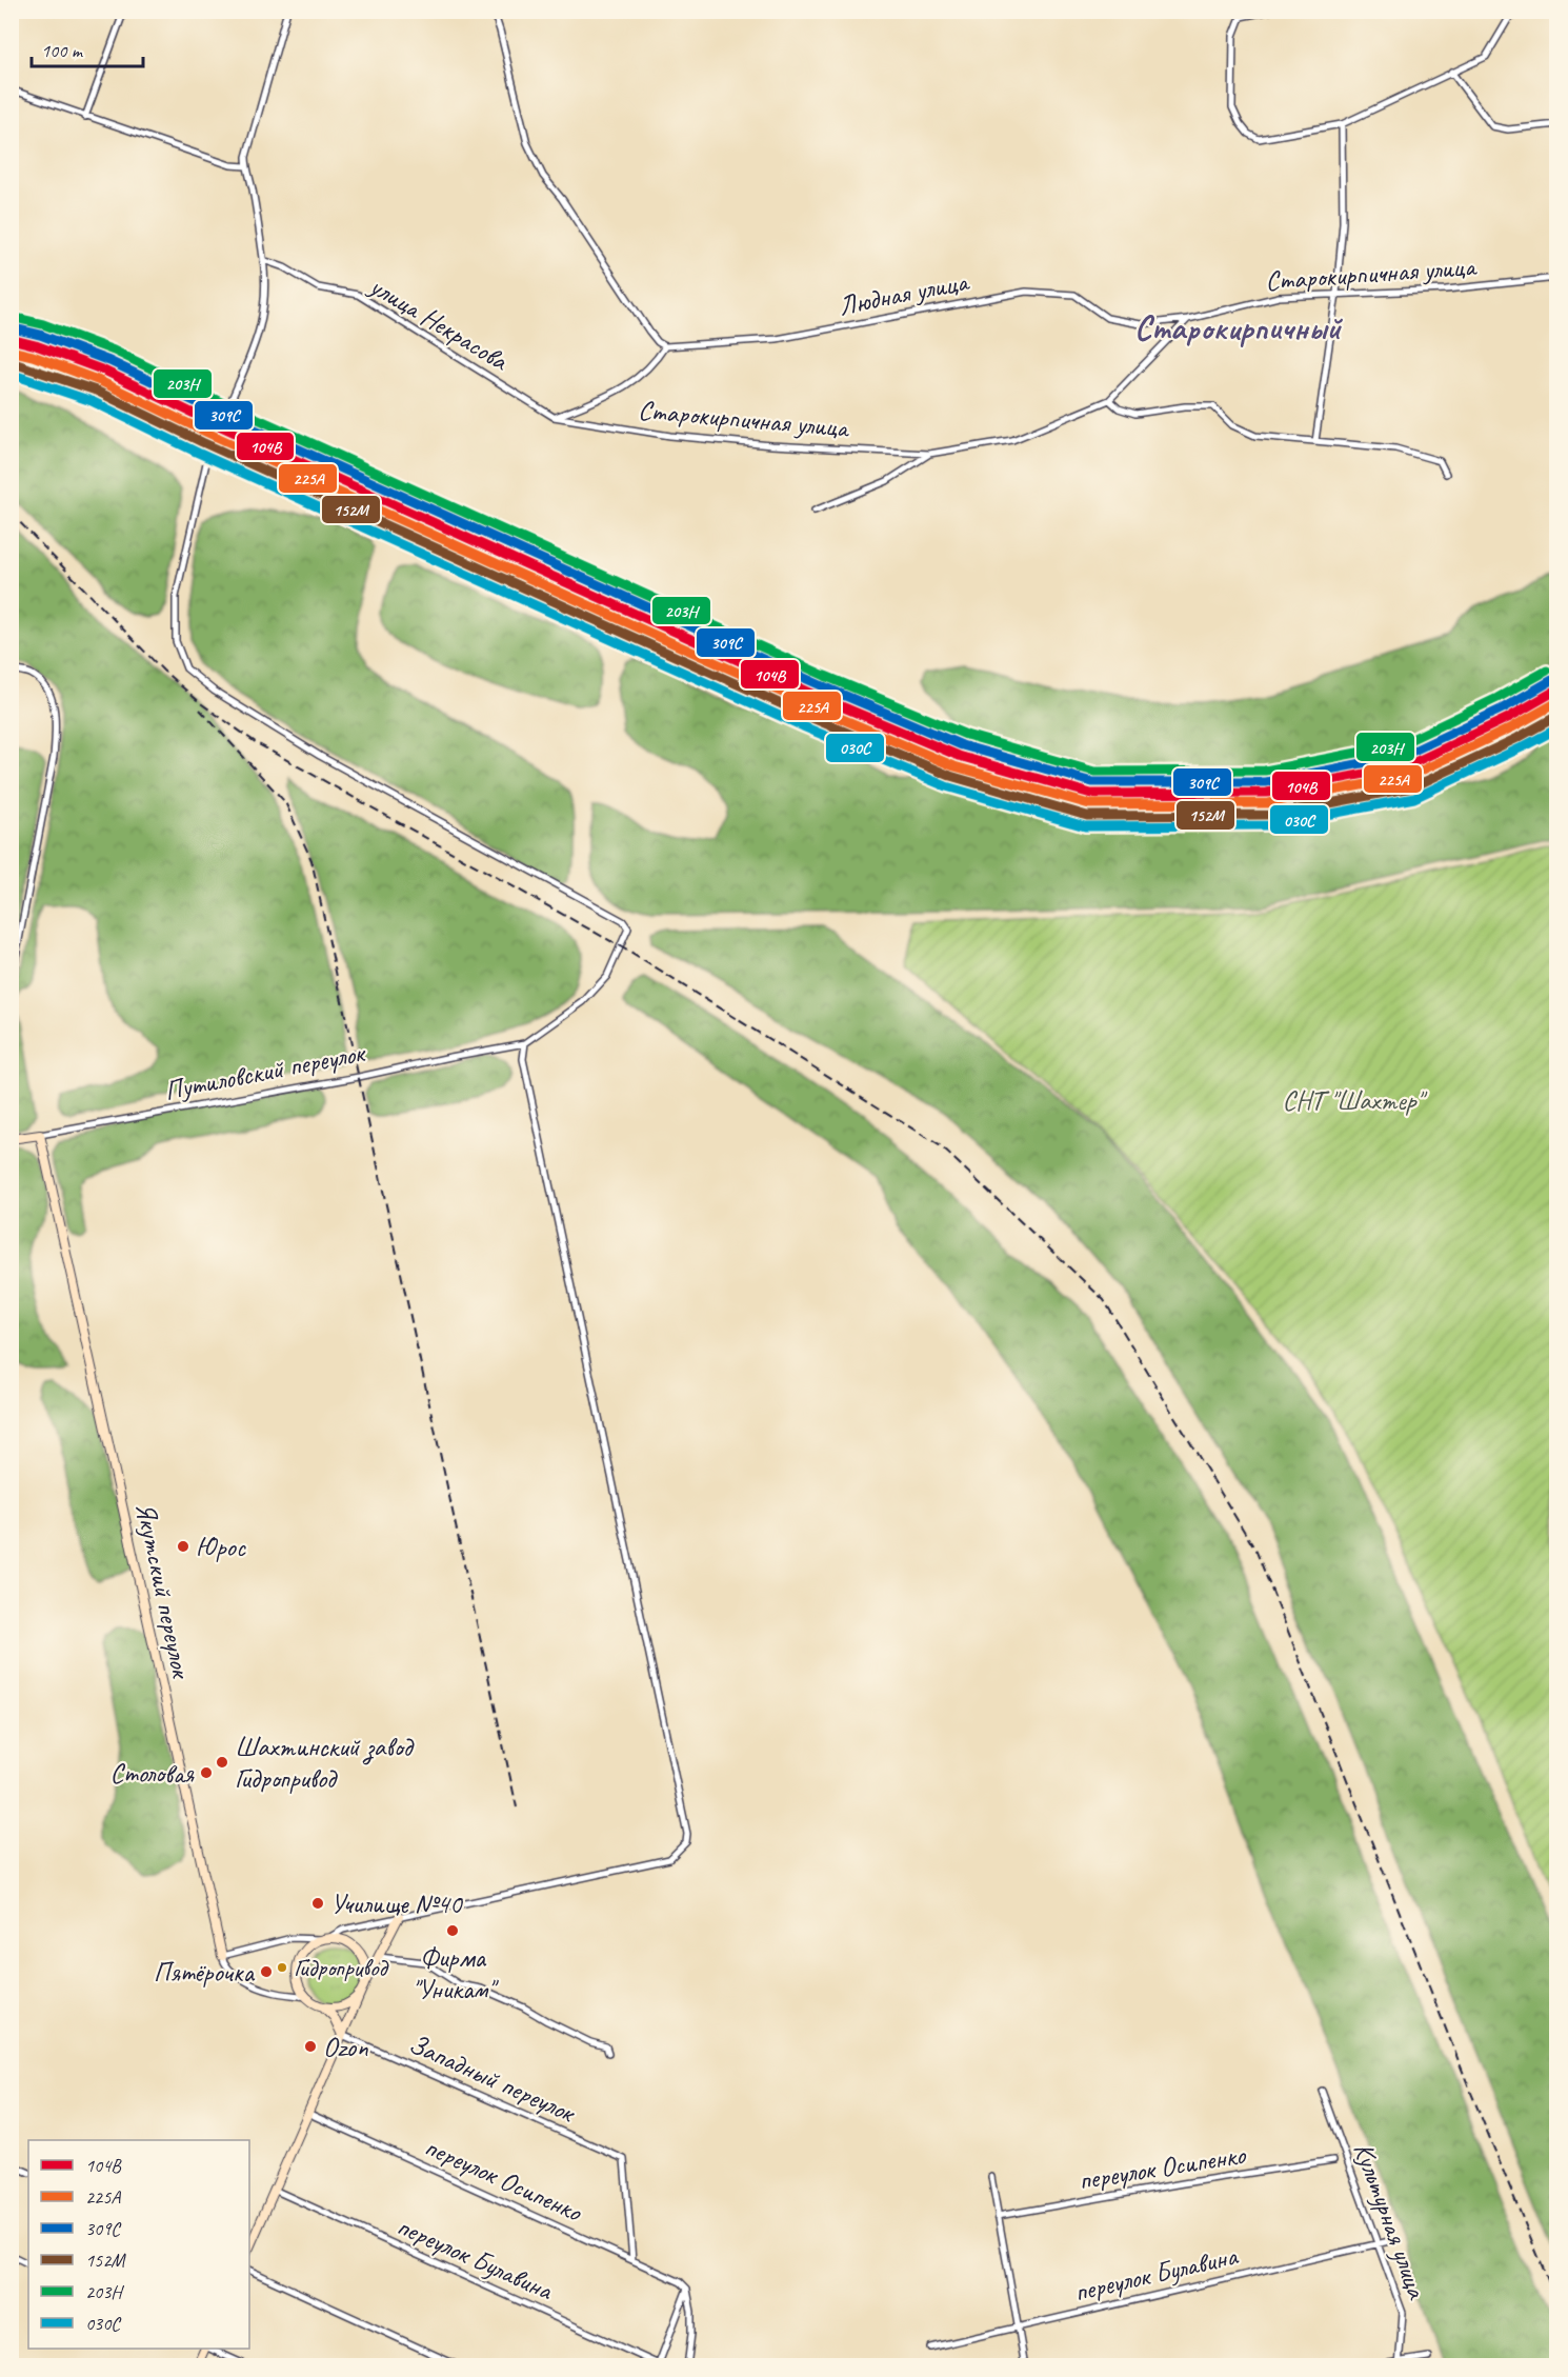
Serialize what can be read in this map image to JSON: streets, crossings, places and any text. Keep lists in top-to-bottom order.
{
  "streets": {
    "main road": ["Путиловский переулок", "Якутский переулок"],
    "street": [
      "Старокирпичная улица",
      "Людная улица",
      "улица Некрасова",
      "Западный переулок",
      "переулок Осипенко",
      "Культурная улица",
      "переулок Булавина"
    ]
  },
  "crossings": [
    ["Старокирпичная улица", "Людная улица"],
    ["Старокирпичная улица", "улица Некрасова"],
    ["Путиловский переулок", "Якутский переулок"],
    ["Западный переулок", "переулок Осипенко"],
    ["Культурная улица", "переулок Булавина"]
  ],
  "districts": ["Старокирпичный"],
  "parks": ["СНТ \"Шахтер\""],
  "places": [
    "Юрос",
    "Шахтинский завод Гидропривод",
    "Столовая",
    "Училище №40",
    "Фирма \"Уникам\"",
    "Гидропривод",
    "Пятёрочка",
    "Ozon"
  ],
  "lines": [
    "transit line 203Н",
    "transit line 309С",
    "transit line 104В",
    "transit line 225А",
    "transit line 152М",
    "transit line 030C"
  ],
  "legend": [
    "104В",
    "225А",
    "309С",
    "152М",
    "203Н",
    "030C"
  ],
  "scale_bar": "100 m"
}
